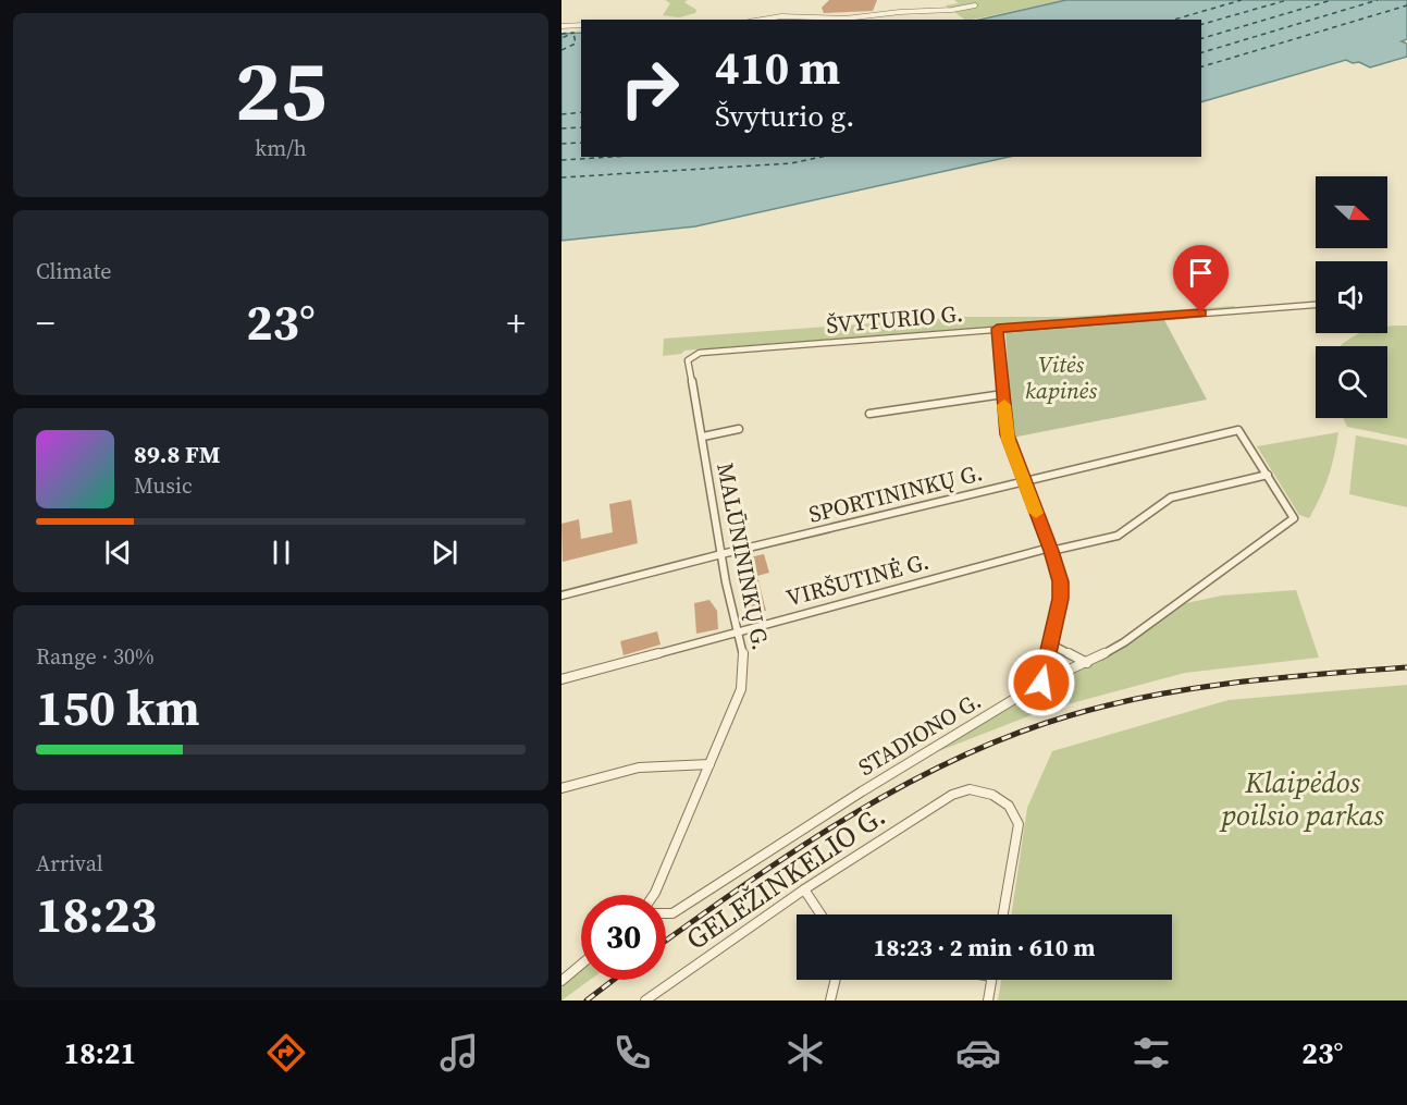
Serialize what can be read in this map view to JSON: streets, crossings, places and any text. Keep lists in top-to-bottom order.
{
  "streets": {
    "street": [
      "ŠVYTURIO G.",
      "SPORTININKŲ G.",
      "MALŪNININKŲ G.",
      "VIRŠUTINĖ G.",
      "STADIONO G.",
      "GELEŽINKELIO G."
    ]
  },
  "crossings": [
    ["ŠVYTURIO G.", "MALŪNININKŲ G."],
    ["SPORTININKŲ G.", "MALŪNININKŲ G."],
    ["SPORTININKŲ G.", "STADIONO G."],
    ["MALŪNININKŲ G.", "VIRŠUTINĖ G."]
  ],
  "parks": ["Vitės kapinės", "Klaipėdos poilsio parkas"],
  "north": "right",
  "page": {
    "tile": [
      ["25", "km/h"],
      "Climate",
      ["Range · 30%", "150 km"],
      ["Arrival", "18:23"]
    ],
    "turn": ["410 m", "Švyturio g."],
    "heat": ["−", "23°", "+"],
    "song": ["89.8 FM", "Music"],
    "limit": "30",
    "trip": "18:23 · 2 min · 610 m",
    "tabs": ["18:21", "23°"]
  }
}
